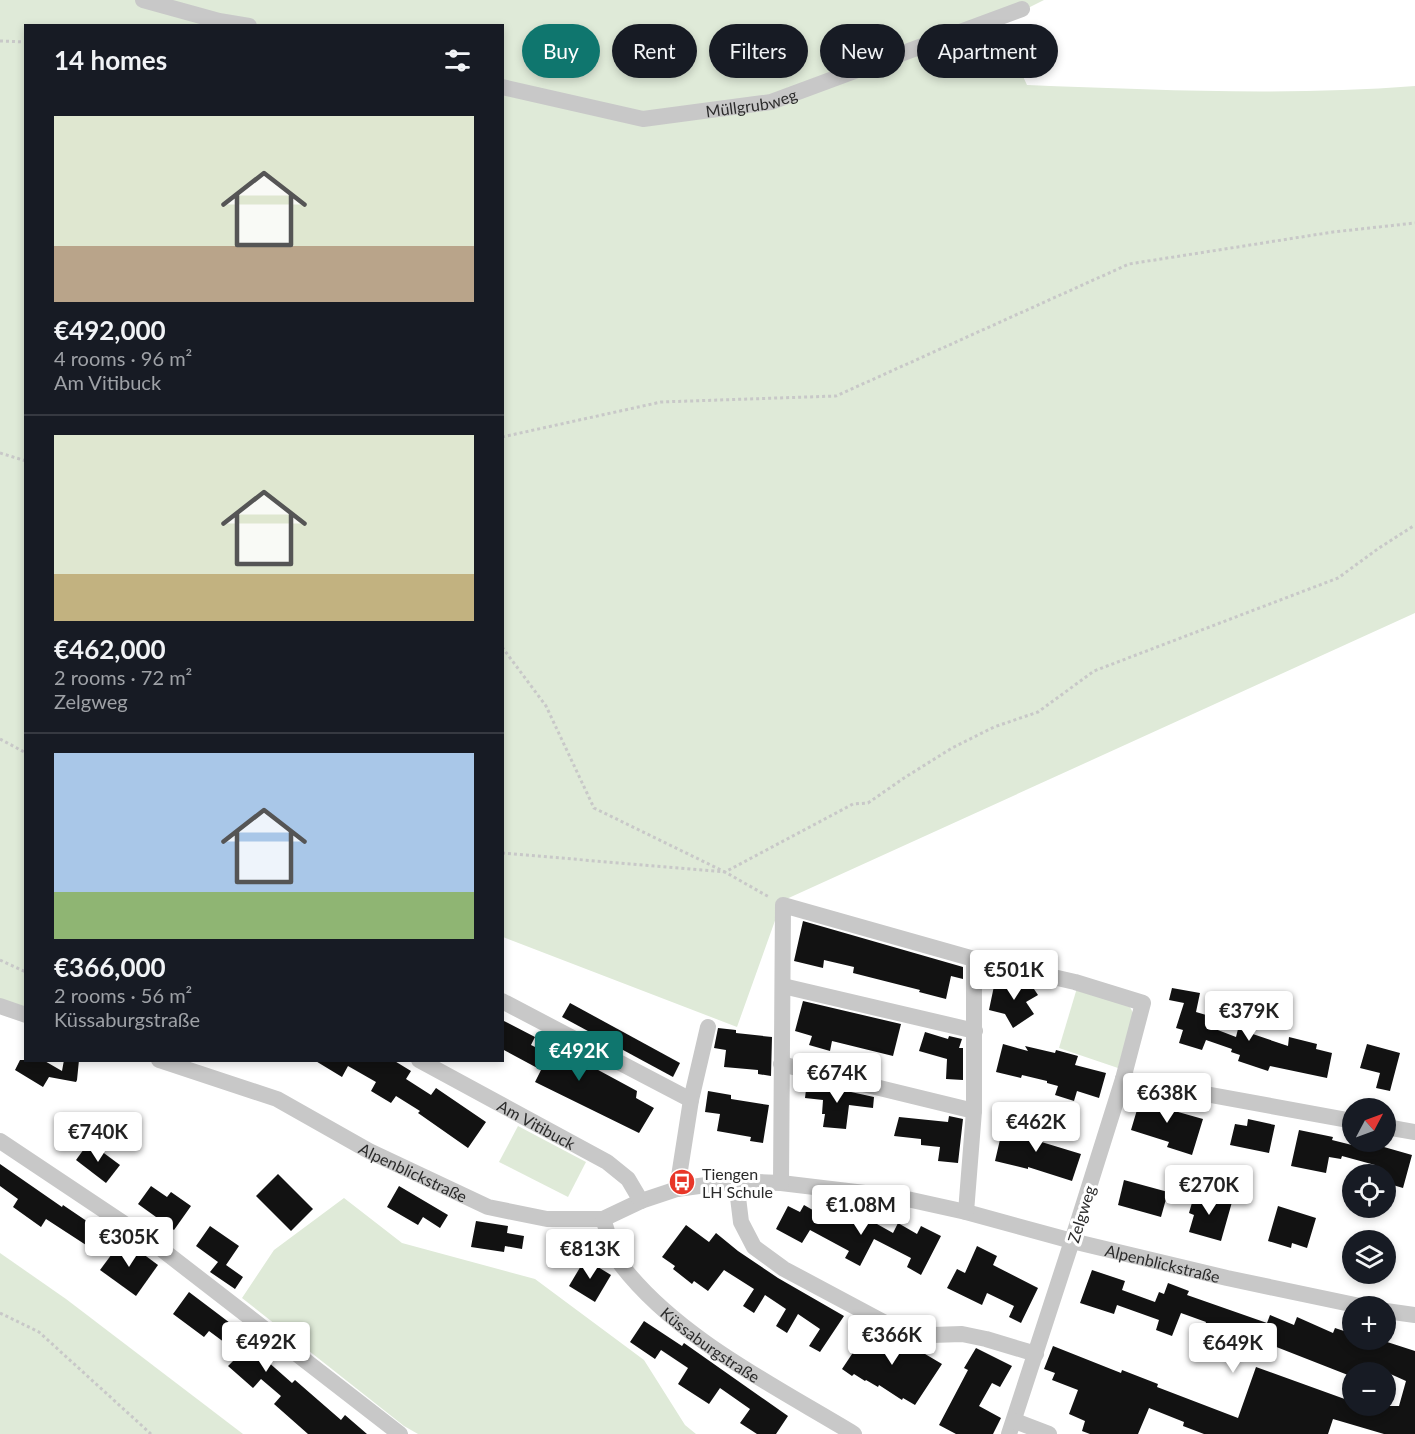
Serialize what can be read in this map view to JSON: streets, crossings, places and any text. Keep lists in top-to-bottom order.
{
  "streets": {
    "street": [
      "Müllgrubweg",
      "Am Vitibuck",
      "Alpenblickstraße",
      "Zelgweg",
      "Küssaburgstraße"
    ]
  },
  "crossings": [
    ["Am Vitibuck", "Alpenblickstraße"],
    ["Alpenblickstraße", "Zelgweg"],
    ["Alpenblickstraße", "Küssaburgstraße"]
  ],
  "places": {
    "bus stop": ["Tiengen LH Schule"]
  },
  "north": "top right",
  "page": {
    "chip": [
      "Buy",
      "Rent",
      "Filters",
      "New",
      "Apartment"
    ],
    "heading": "14 homes",
    "list": [
      {
        "name": "€492,000",
        "note": "4 rooms · 96 m² · Am Vitibuck"
      },
      {
        "name": "€462,000",
        "note": "2 rooms · 72 m² · Zelgweg"
      },
      {
        "name": "€366,000",
        "note": "2 rooms · 56 m² · Küssaburgstraße"
      }
    ],
    "price": [
      "€501K",
      "€379K",
      "€492K",
      "€674K",
      "€638K",
      "€462K",
      "€740K",
      "€270K",
      "€1.08M",
      "€305K",
      "€813K",
      "€366K",
      "€492K",
      "€649K"
    ],
    "map_buttons": ["+", "−"]
  }
}
